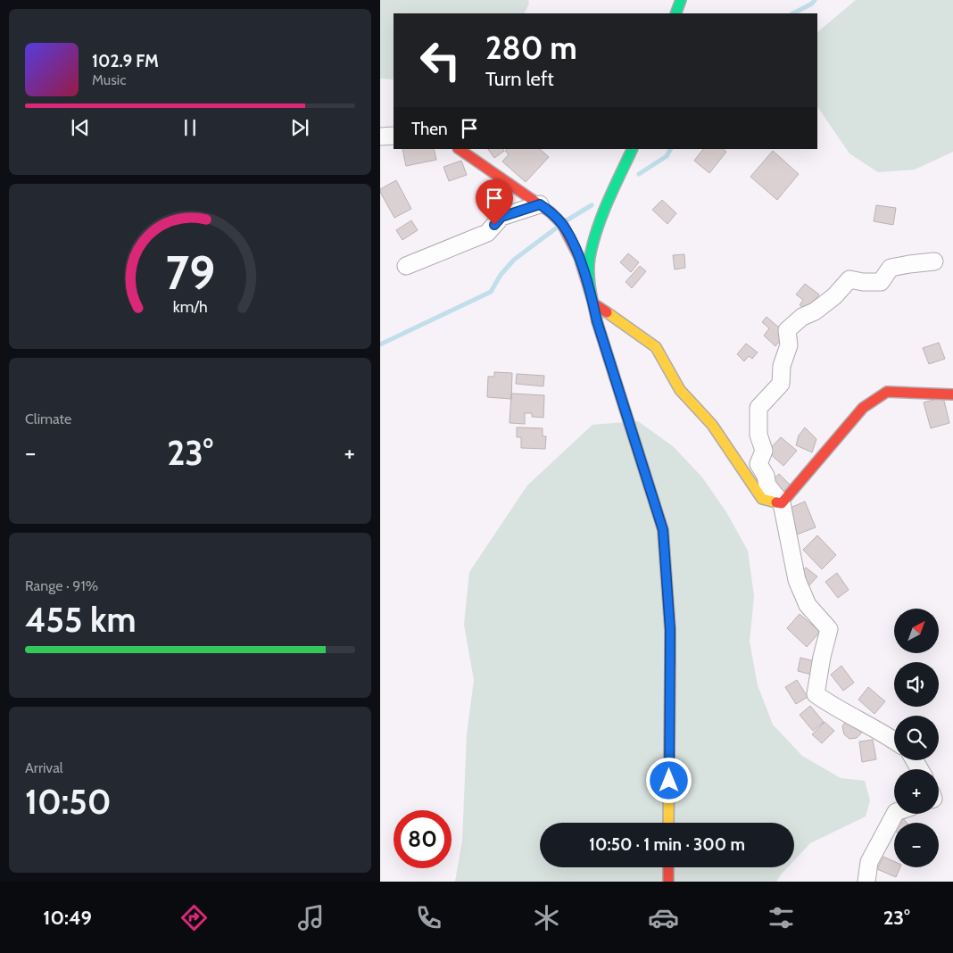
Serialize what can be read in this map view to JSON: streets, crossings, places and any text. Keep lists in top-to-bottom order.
{
  "north": "top right",
  "page": {
    "turn": ["280 m", "Turn left"],
    "song": ["102.9 FM", "Music"],
    "then": "Then",
    "tile": [
      "Climate",
      ["Range · 91%", "455 km"],
      ["Arrival", "10:50"]
    ],
    "heat": ["−", "23°", "+"],
    "map_buttons": ["+", "−"],
    "limit": "80",
    "trip": "10:50 · 1 min · 300 m",
    "tabs": ["10:49", "23°"],
    "gauge": ["79", "km/h"]
  }
}
